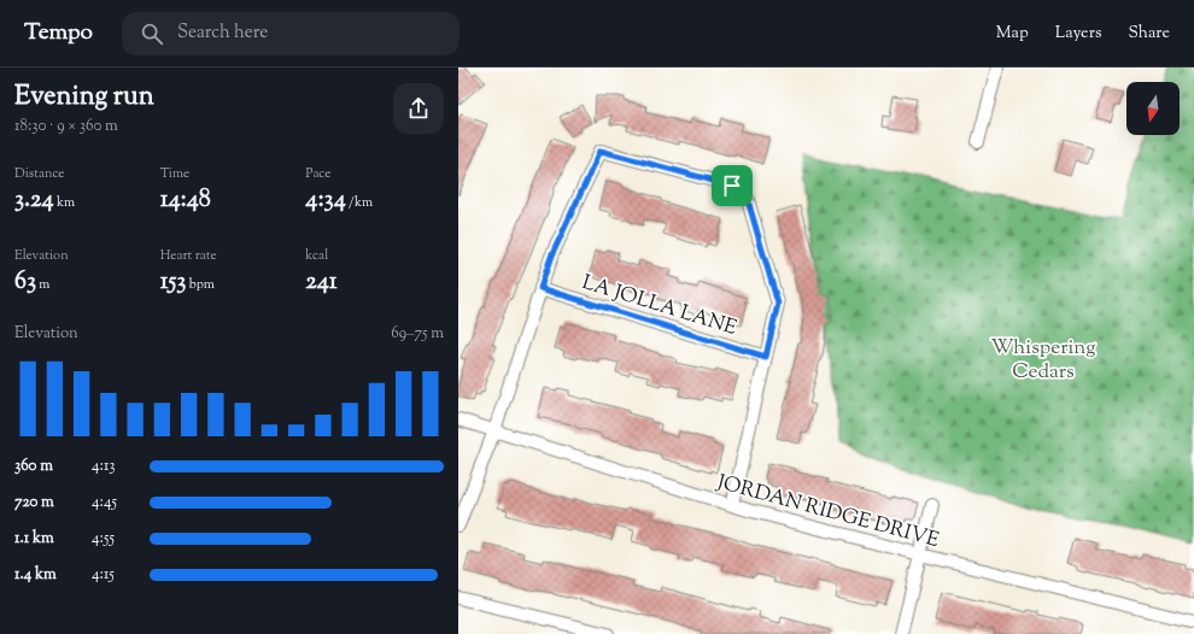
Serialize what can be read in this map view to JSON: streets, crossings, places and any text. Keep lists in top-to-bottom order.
{
  "streets": {
    "street": ["LA JOLLA LANE", "JORDAN RIDGE DRIVE"]
  },
  "parks": ["Whispering Cedars"],
  "north": "bottom",
  "page": {
    "header": "Tempo",
    "search": "Search here",
    "nav": ["Map", "Layers", "Share"],
    "heading": ["Evening run", "18:30 · 9 × 360 m"],
    "stats": [
      ["Distance", "3.24 km"],
      ["Time", "14:48"],
      ["Pace", "4:34 /km"],
      ["Elevation", "63 m"],
      ["Heart rate", "153 bpm"],
      ["kcal", "241"]
    ],
    "chart": ["Elevation", "69–75 m"],
    "list": [
      {
        "name": "360 m",
        "note": "4:13"
      },
      {
        "name": "720 m",
        "note": "4:45"
      },
      {
        "name": "1.1 km",
        "note": "4:55"
      },
      {
        "name": "1.4 km",
        "note": "4:15"
      }
    ]
  }
}
